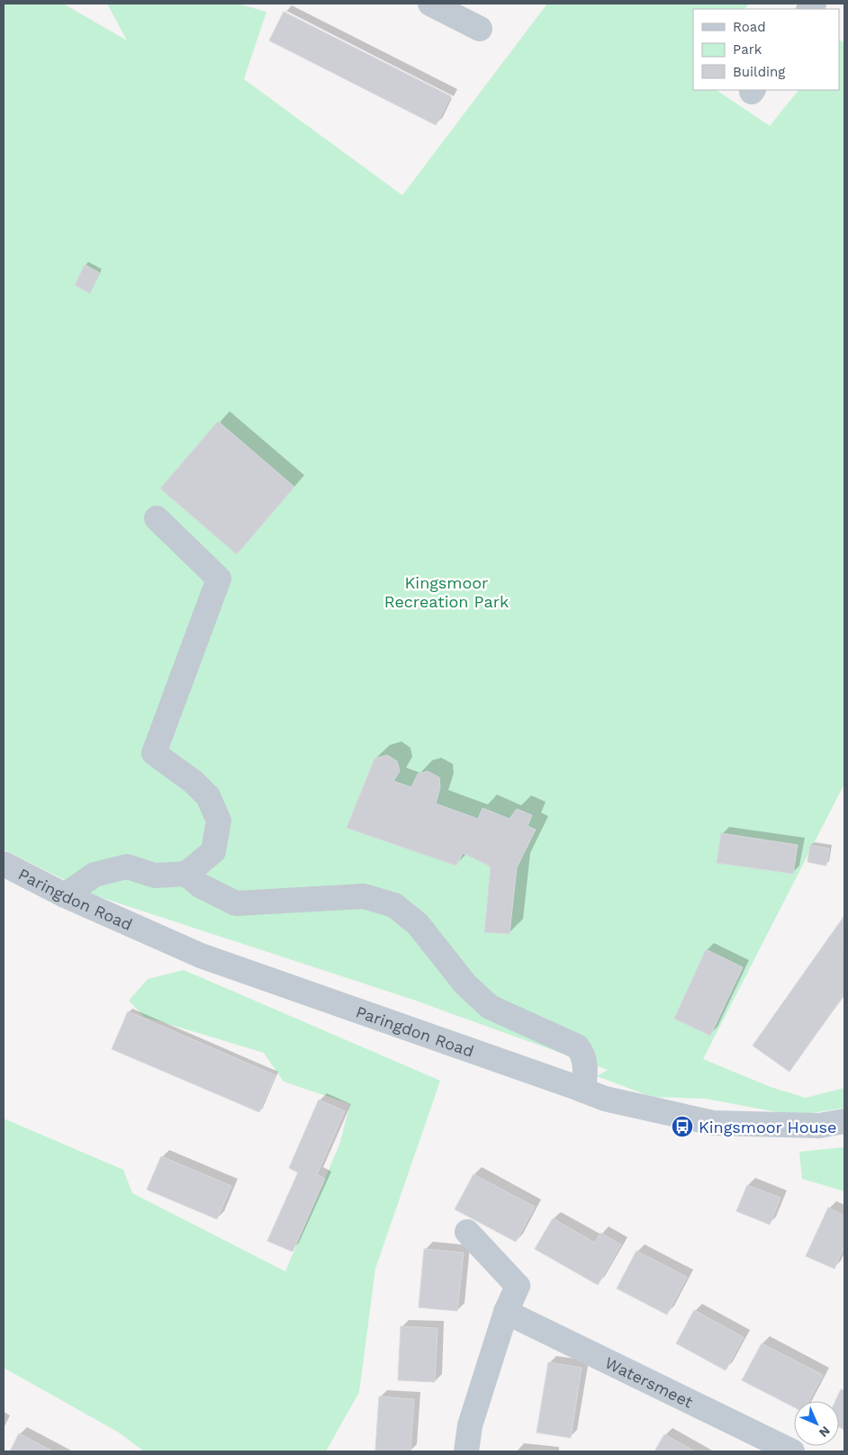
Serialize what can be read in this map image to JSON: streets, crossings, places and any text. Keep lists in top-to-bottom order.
{
  "streets": {
    "street": ["Paringdon Road", "Watersmeet"]
  },
  "parks": ["Kingsmoor Recreation Park"],
  "places": {
    "bus stop": ["Kingsmoor House"]
  },
  "legend": ["Road", "Park", "Building"],
  "north": "bottom right"
}
